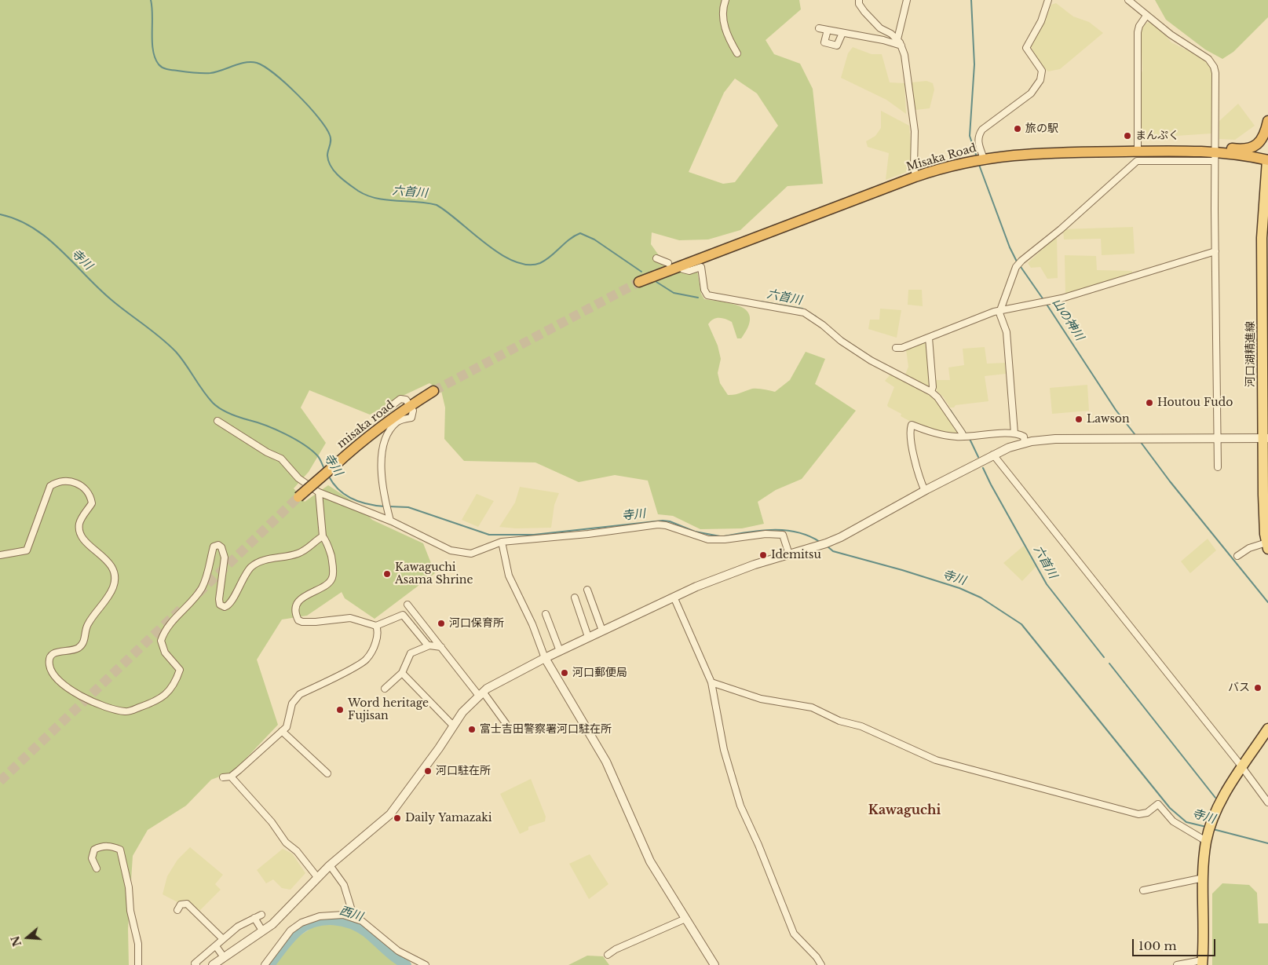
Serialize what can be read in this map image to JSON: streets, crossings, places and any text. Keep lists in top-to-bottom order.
{
  "streets": {
    "highway": ["Misaka Road", "misaka road"],
    "main road": ["河口湖精進線"]
  },
  "crossings": [
    ["Misaka Road", "河口湖精進線"]
  ],
  "districts": ["Kawaguchi"],
  "water": [
    "六首川",
    "寺川",
    "山の神川",
    "西川"
  ],
  "places": [
    "旅の駅",
    "まんぷく",
    "Houtou Fudo",
    "Lawson",
    "Idemitsu",
    "Kawaguchi Asama Shrine",
    "河口保育所",
    "河口郵便局",
    "バス",
    "Word heritage Fujisan",
    "富士吉田警察署河口駐在所",
    "河口駐在所",
    "Daily Yamazaki"
  ],
  "scale_bar": "100 m",
  "north": "left"
}
